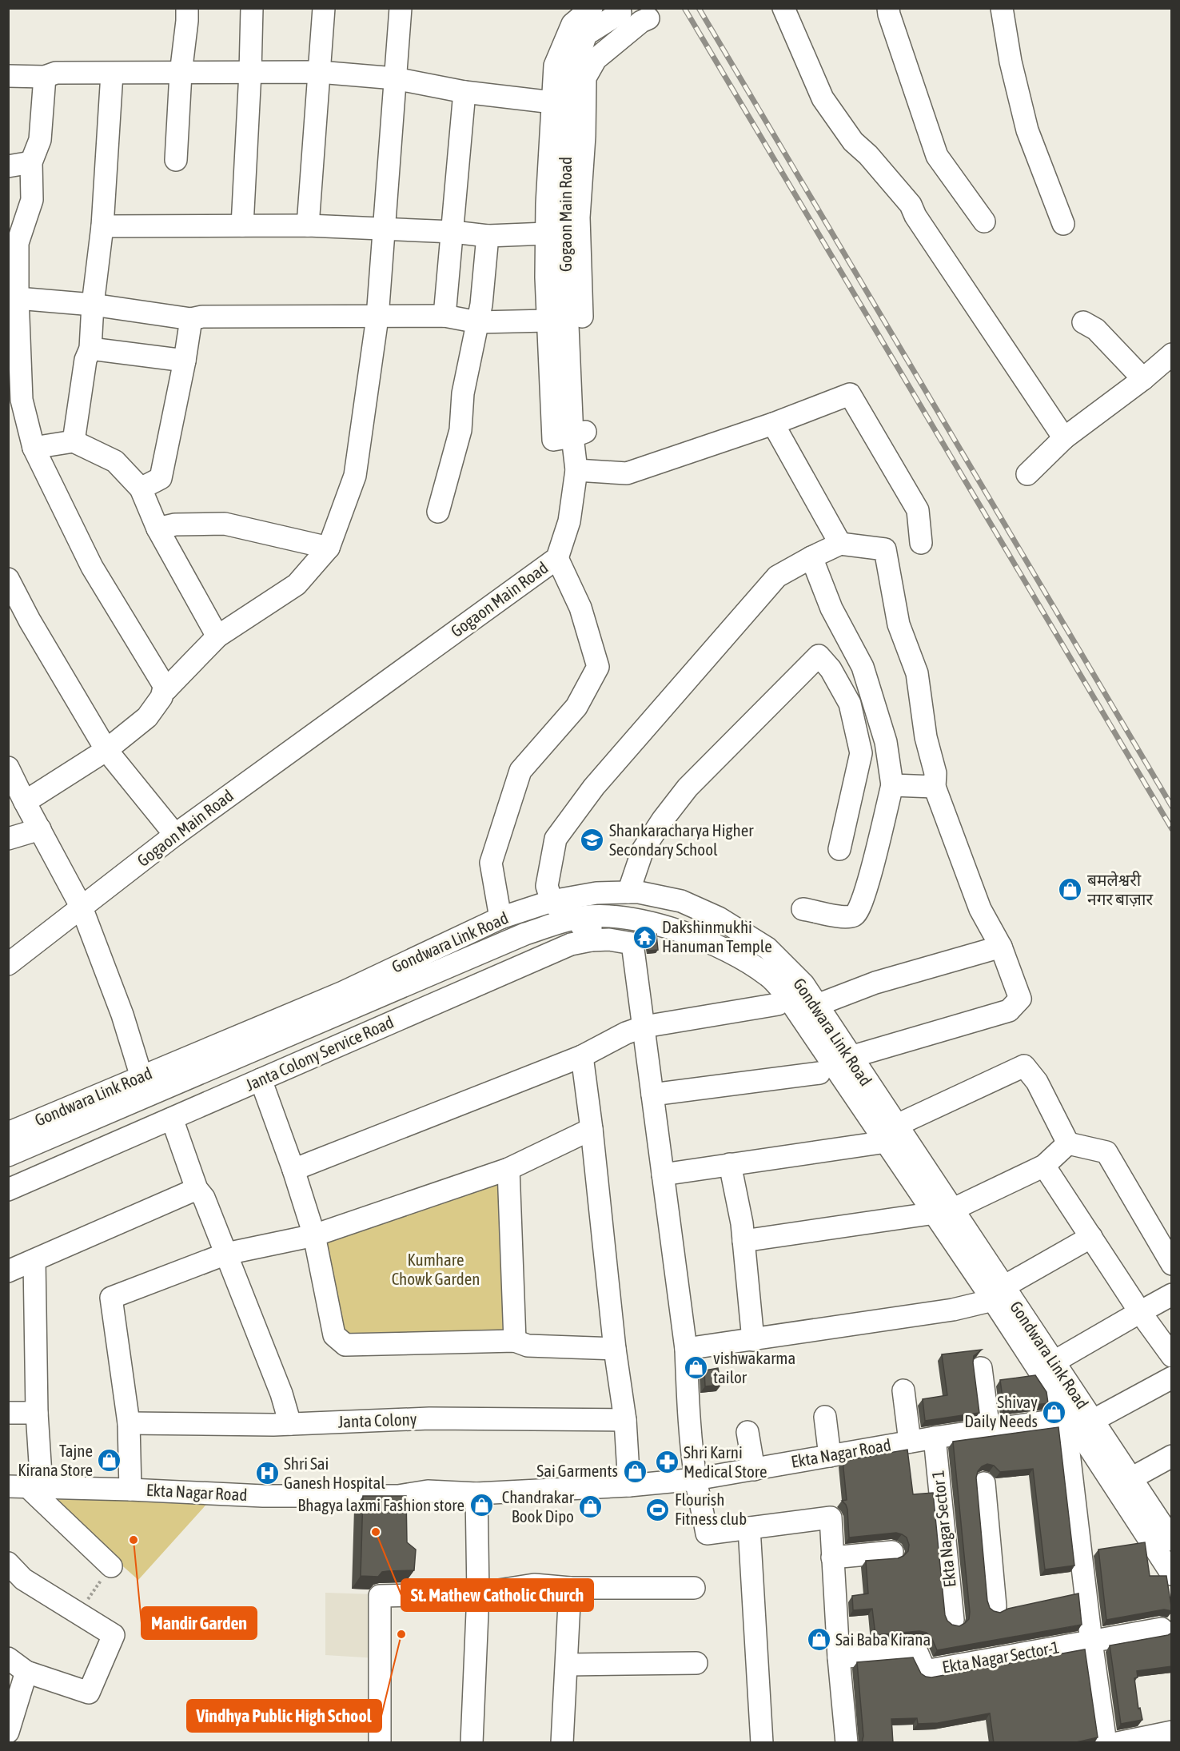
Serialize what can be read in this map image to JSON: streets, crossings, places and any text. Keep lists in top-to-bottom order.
{
  "streets": {
    "street": [
      "Gogaon Main Road",
      "Gondwara Link Road",
      "Janta Colony Service Road",
      "Janta Colony",
      "Ekta Nagar Road",
      "Ekta Nagar Sector 1",
      "Ekta Nagar Sector-1"
    ]
  },
  "crossings": [
    ["Ekta Nagar Road", "Ekta Nagar Sector 1"]
  ],
  "parks": ["Kumhare Chowk Garden"],
  "places": {
    "school or university": ["Shankaracharya Higher Secondary School"],
    "shop": [
      "बमलेश्वरी नगर बाज़ार",
      "vishwakarma tailor",
      "Shivay Daily Needs",
      "Tajne Kirana Store",
      "Sai Garments",
      "Bhagya laxmi Fashion store",
      "Chandrakar Book Dipo",
      "Sai Baba Kirana"
    ],
    "temple": ["Dakshinmukhi Hanuman Temple"],
    "pharmacy": ["Shri Karni Medical Store"],
    "hospital": ["Shri Sai Ganesh Hospital"],
    "sports": ["Flourish Fitness club"],
    "other": ["St. Mathew Catholic Church", "Mandir Garden", "Vindhya Public High School"]
  }
}
